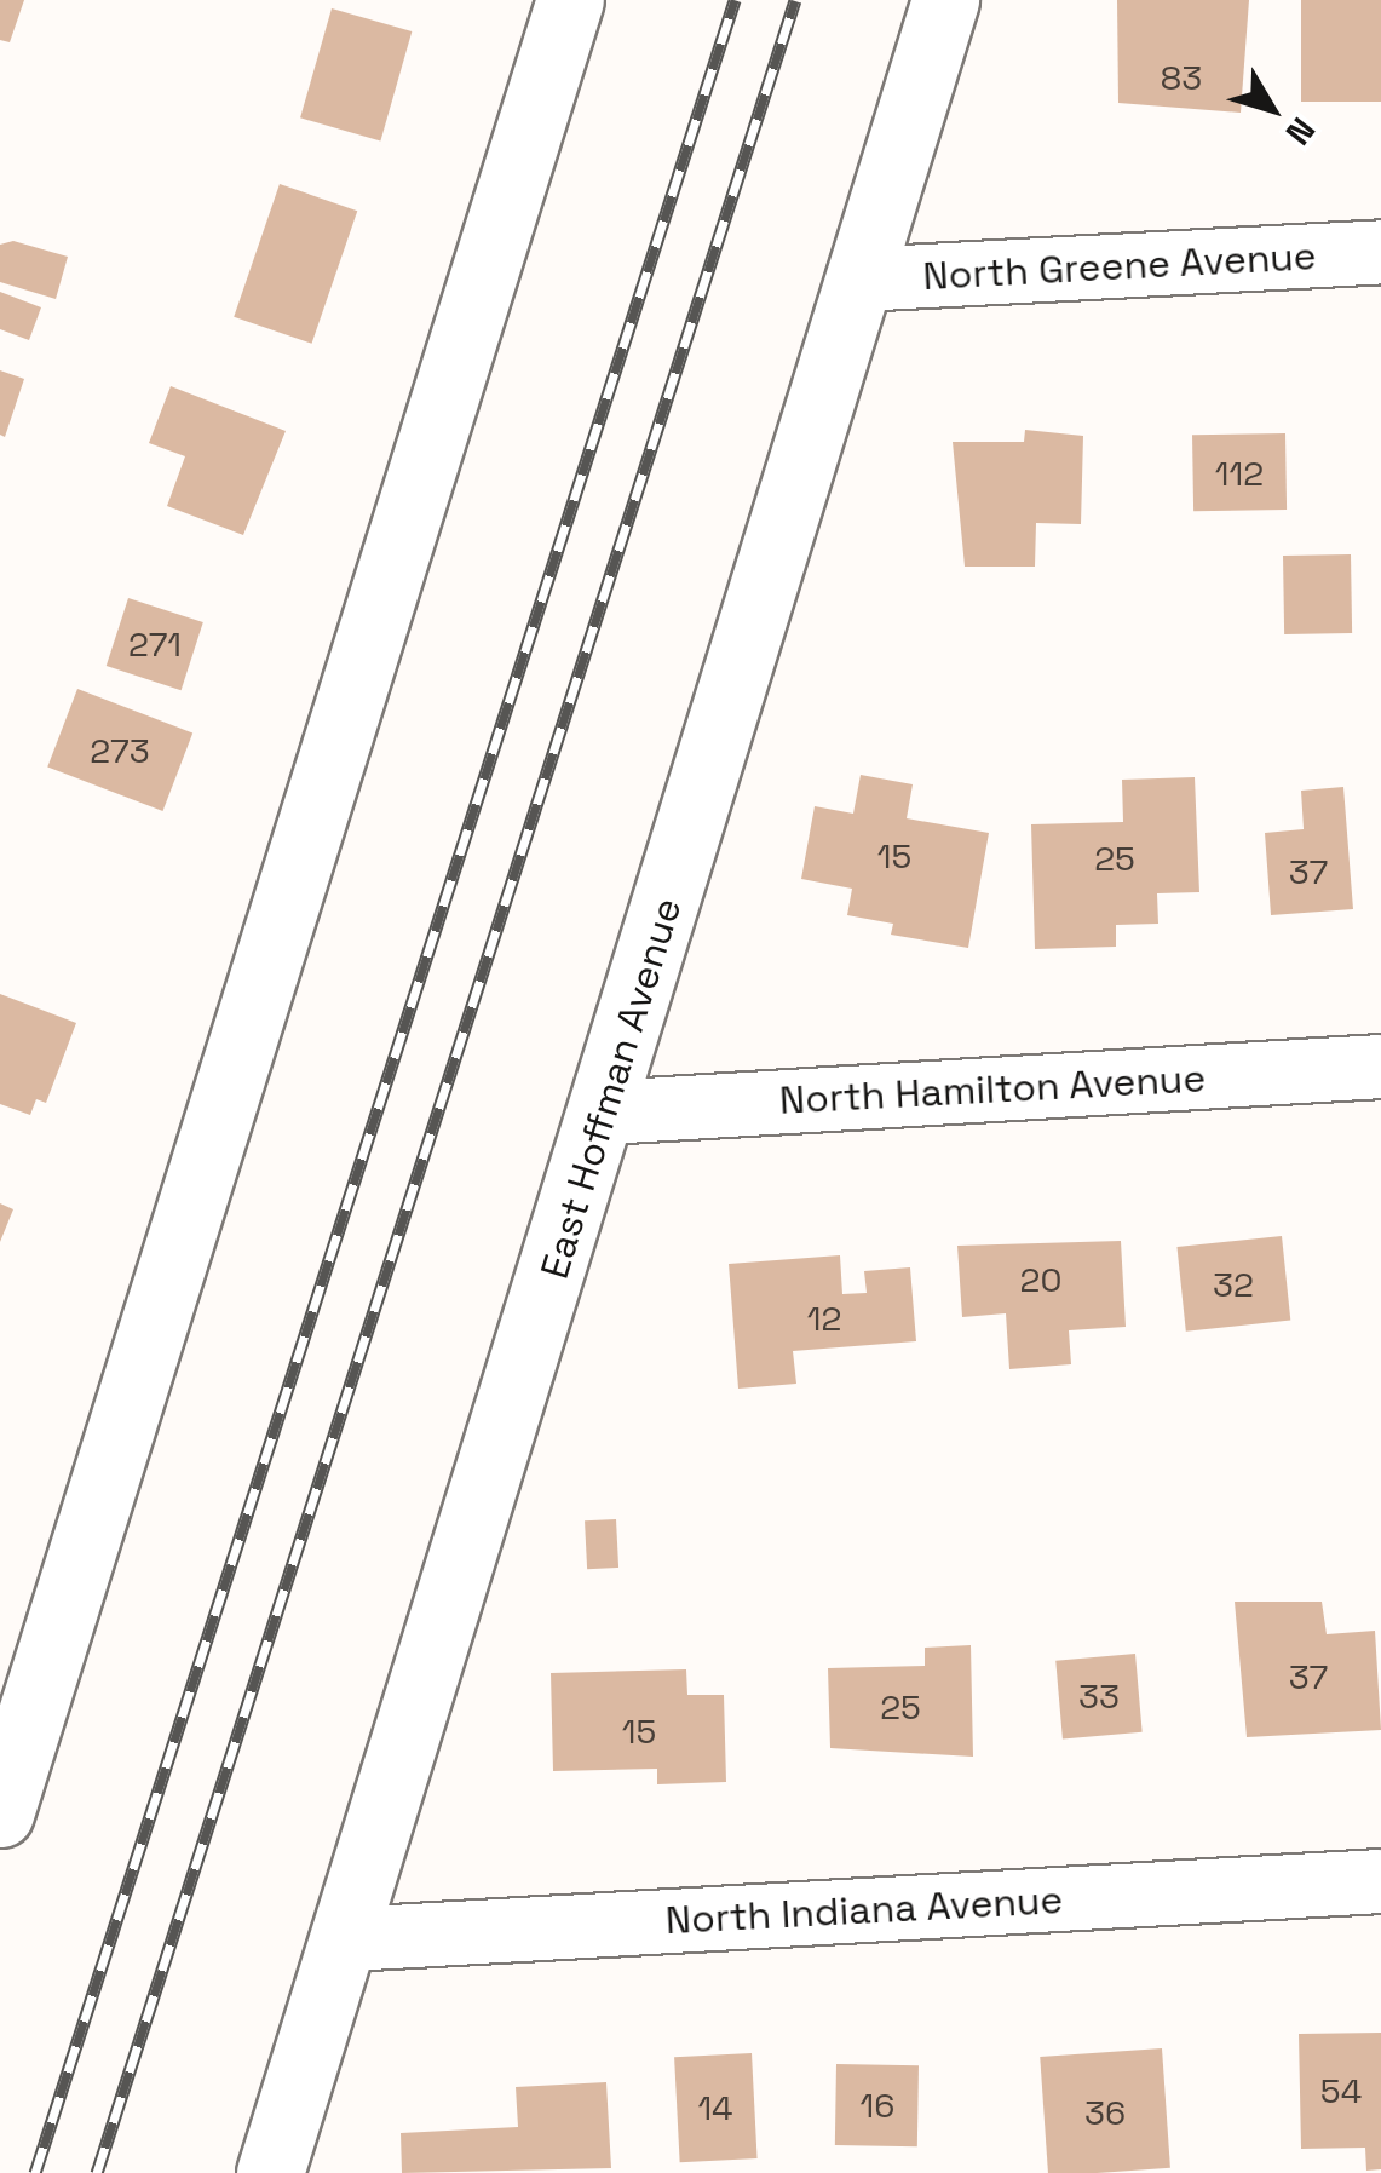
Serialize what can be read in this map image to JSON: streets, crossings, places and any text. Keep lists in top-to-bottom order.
{
  "streets": {
    "street": [
      "North Greene Avenue",
      "East Hoffman Avenue",
      "North Hamilton Avenue",
      "North Indiana Avenue"
    ]
  },
  "crossings": [
    ["North Greene Avenue", "East Hoffman Avenue"],
    ["East Hoffman Avenue", "North Hamilton Avenue"],
    ["East Hoffman Avenue", "North Indiana Avenue"]
  ],
  "house_numbers": [
    "83",
    "112",
    "271",
    "273",
    "15",
    "25",
    "37",
    "20",
    "32",
    "12",
    "37",
    "33",
    "25",
    "15",
    "54",
    "16",
    "14",
    "36"
  ],
  "north": "bottom right"
}
